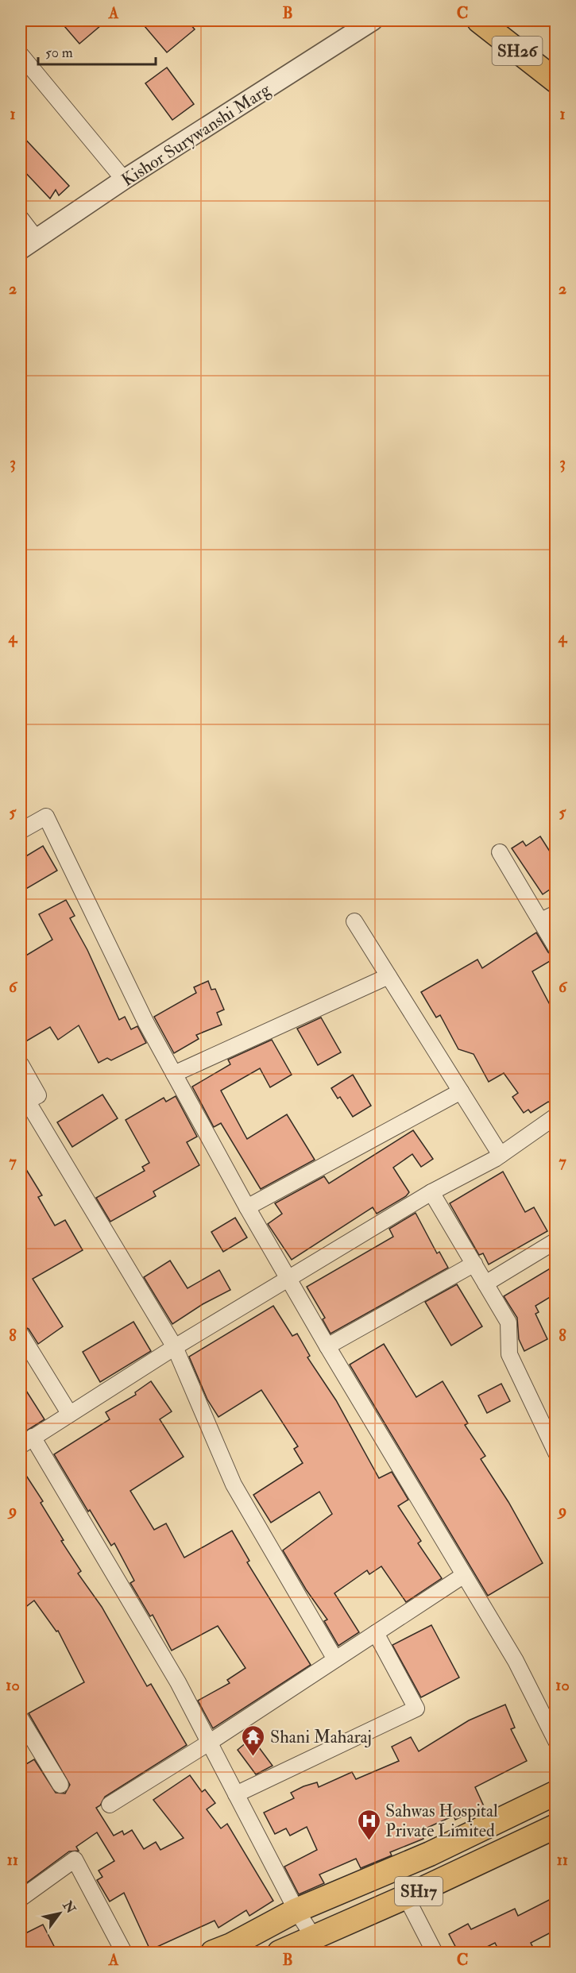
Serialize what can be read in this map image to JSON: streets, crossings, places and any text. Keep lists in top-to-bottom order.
{
  "streets": {
    "main road": ["SH26", "SH17"],
    "street": ["Kishor Surywanshi Marg"]
  },
  "places": {
    "temple": ["Shani Maharaj"],
    "hospital": ["Sahwas Hospital Private Limited"]
  },
  "scale_bar": "50 m",
  "north": "top right",
  "grid": {
    "columns": ["A", "B", "C"],
    "rows": [
      "1",
      "2",
      "3",
      "4",
      "5",
      "6",
      "7",
      "8",
      "9",
      "10",
      "11"
    ]
  }
}
